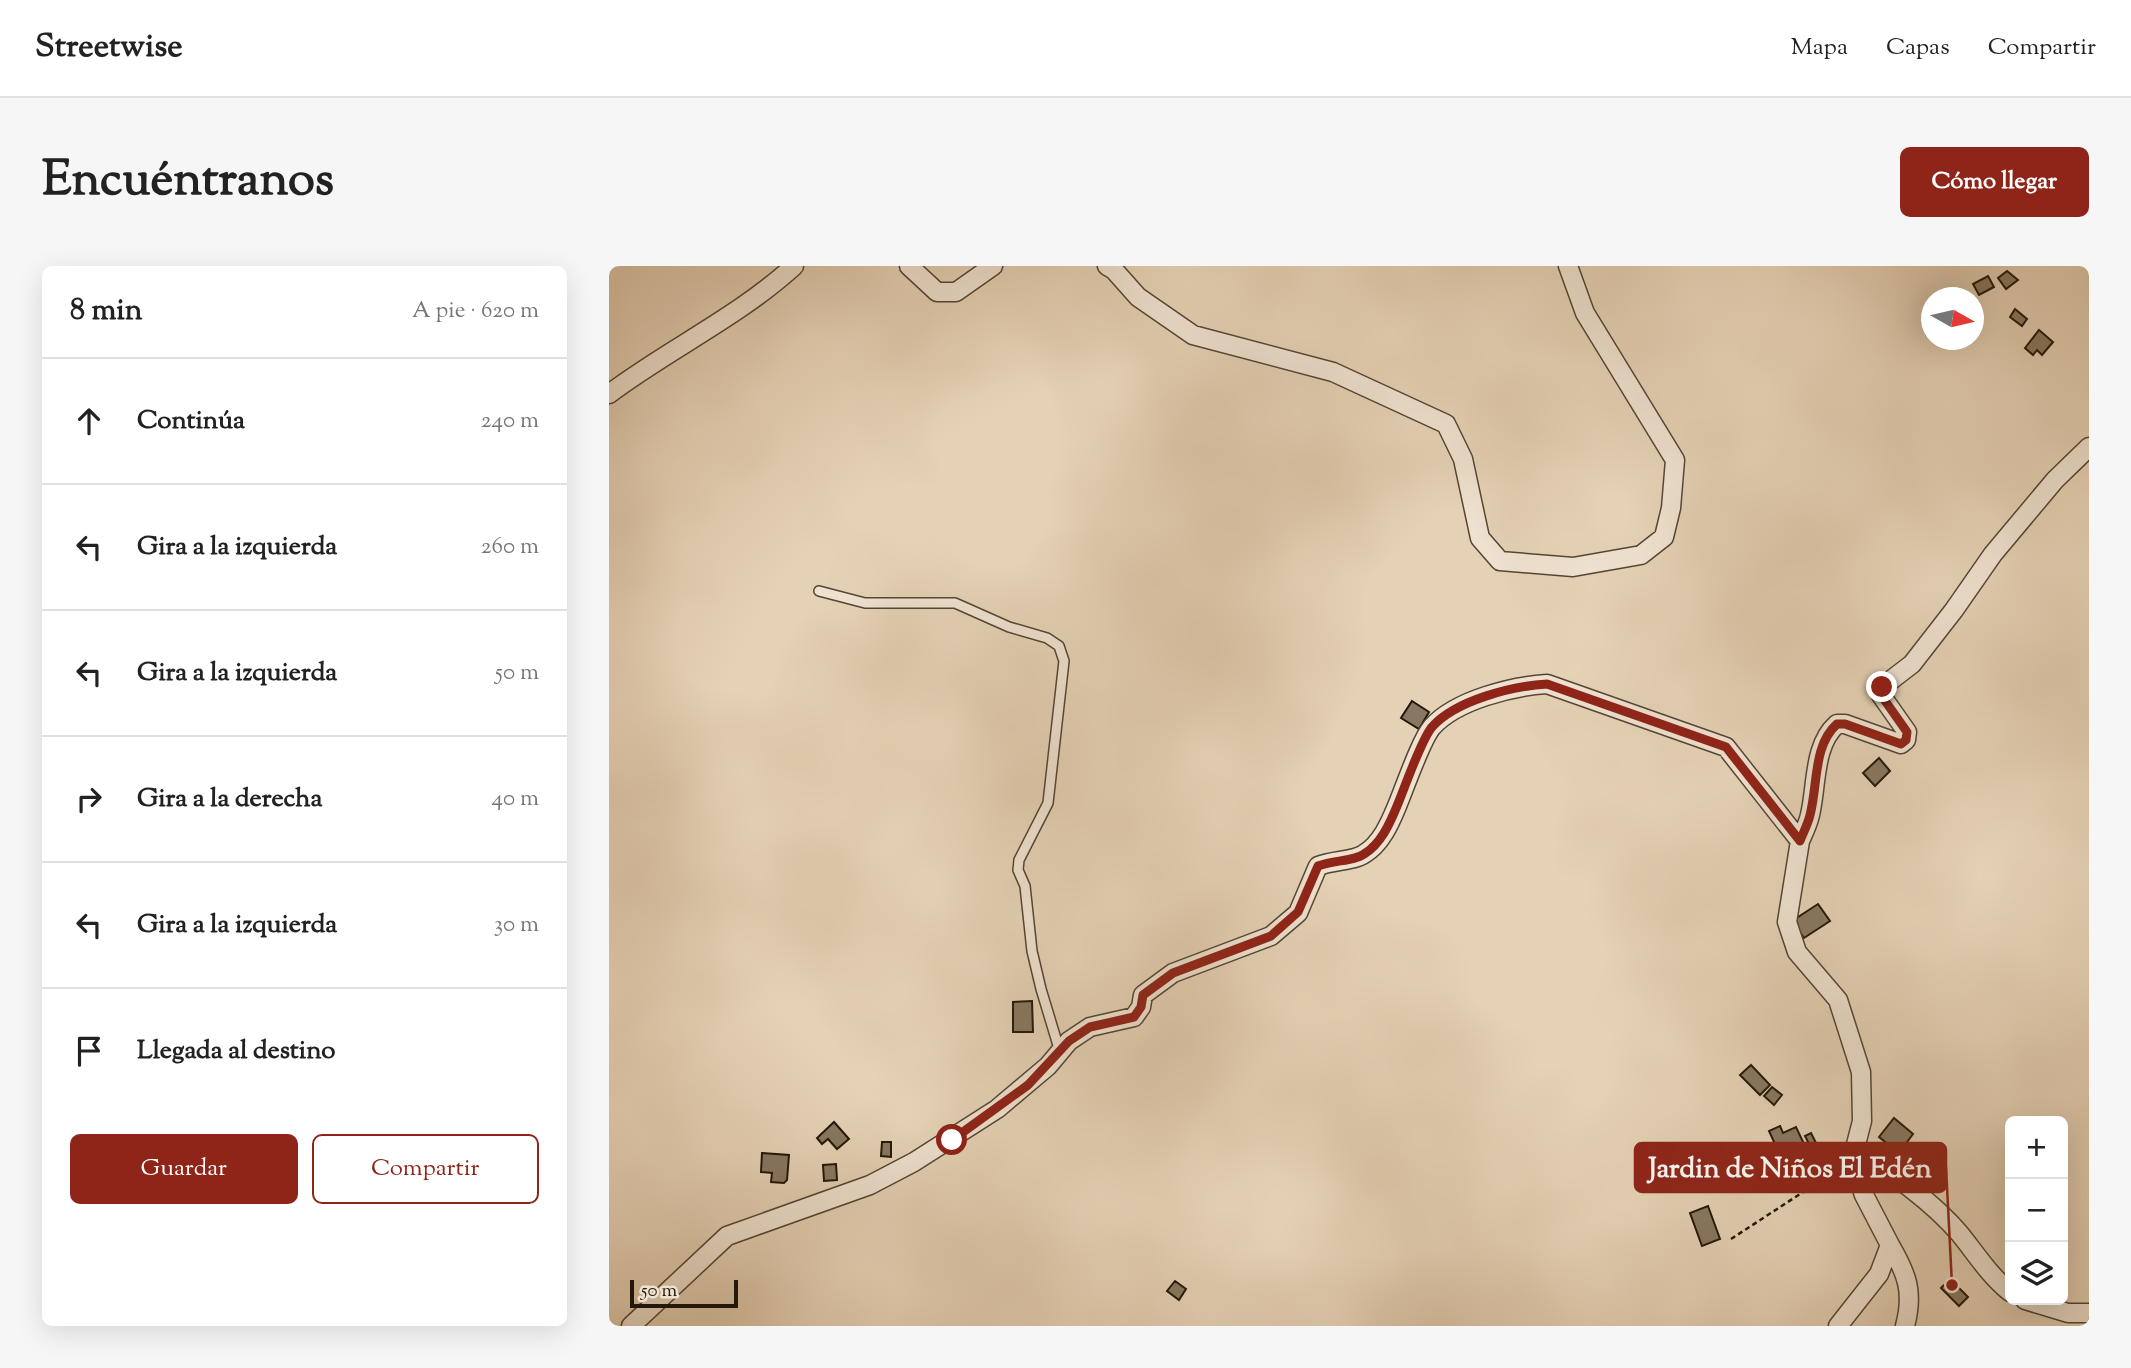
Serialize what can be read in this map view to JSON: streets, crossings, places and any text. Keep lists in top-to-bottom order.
{
  "places": ["Jardin de Niños El Edén"],
  "scale_bar": "50 m",
  "north": "right",
  "page": {
    "header": "Streetwise",
    "nav": ["Mapa", "Capas", "Compartir"],
    "title": "Encuéntranos",
    "buttons": [
      "Cómo llegar",
      ["Guardar", "Compartir"]
    ],
    "heading": ["8 min", "A pie · 620 m"],
    "list": [
      ["Continúa", "240 m"],
      ["Gira a la izquierda", "260 m"],
      ["Gira a la izquierda", "50 m"],
      ["Gira a la derecha", "40 m"],
      ["Gira a la izquierda", "30 m"],
      "Llegada al destino"
    ],
    "map_buttons": ["+", "−"],
    "scale": "50 m"
  }
}
